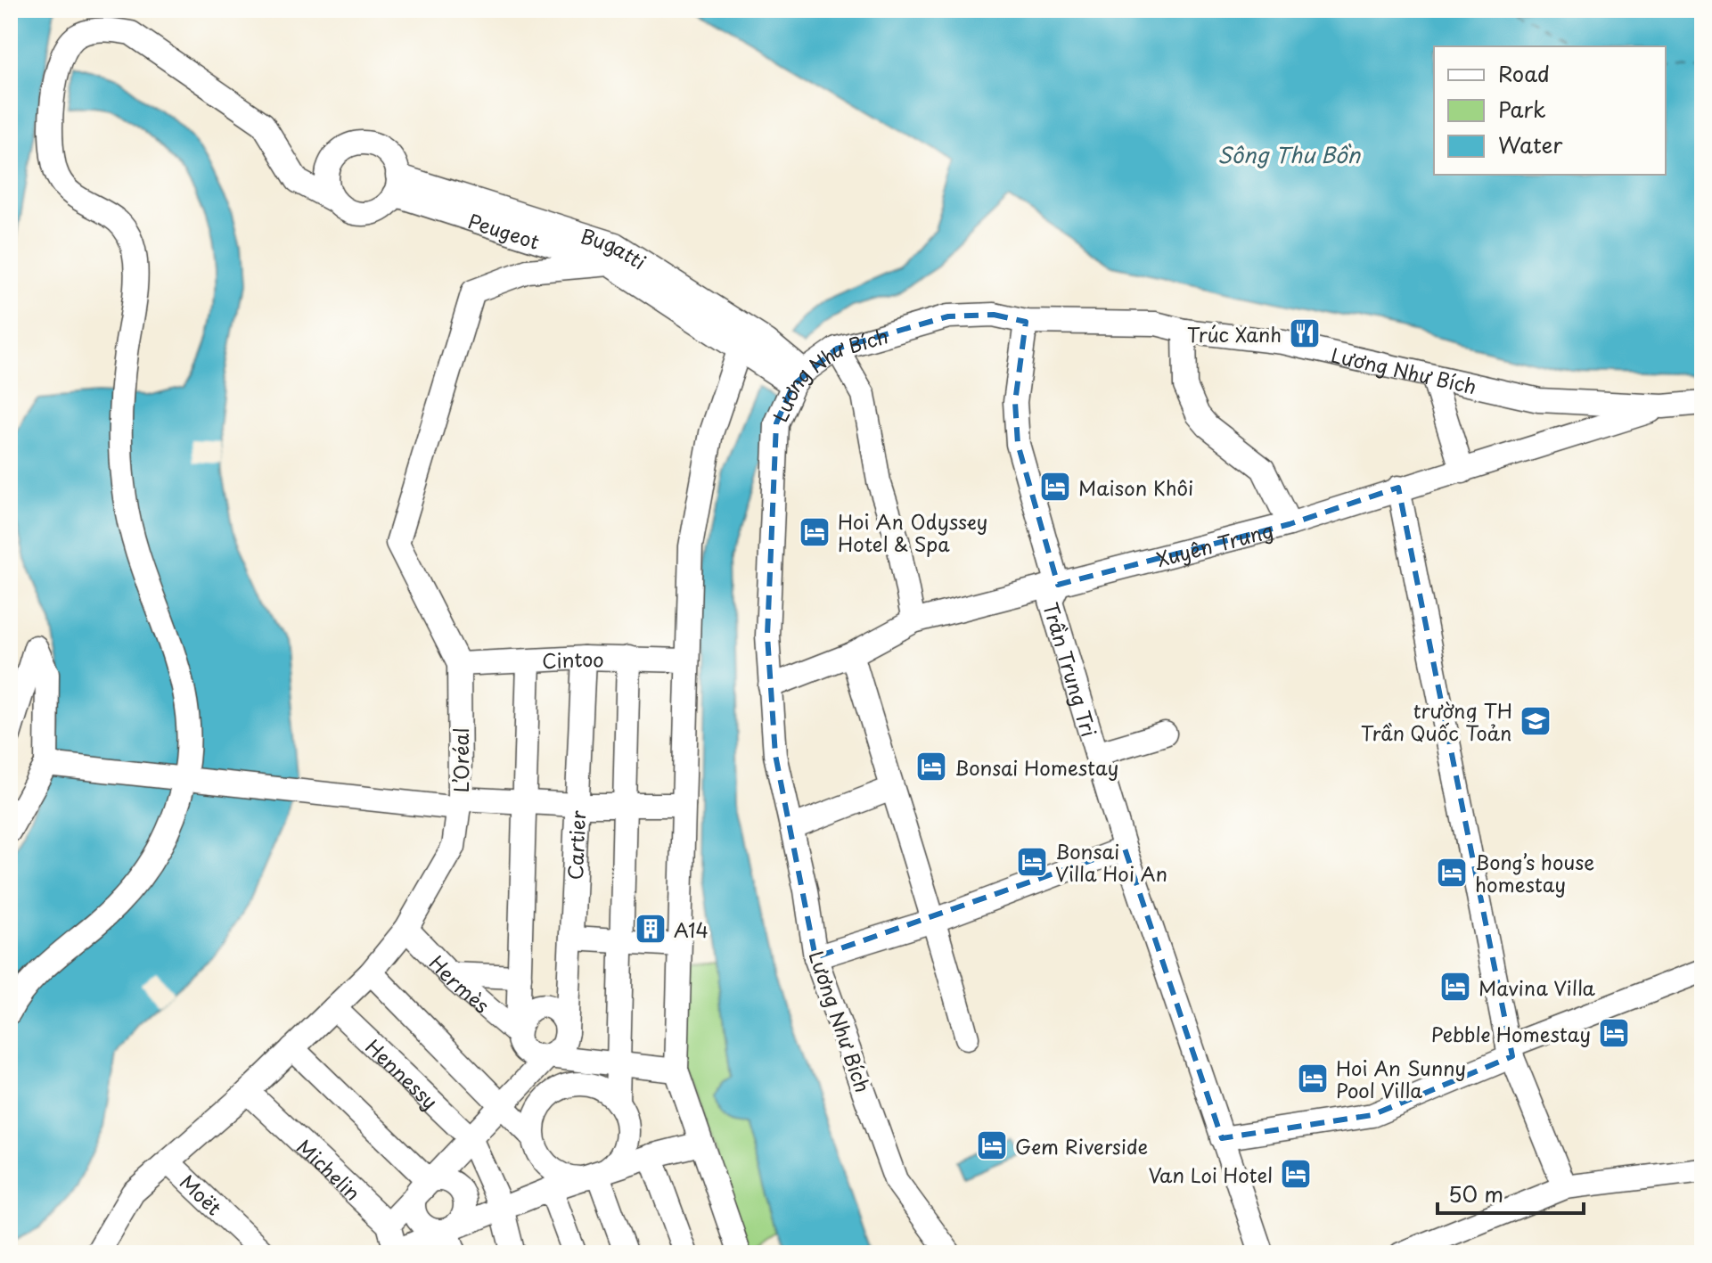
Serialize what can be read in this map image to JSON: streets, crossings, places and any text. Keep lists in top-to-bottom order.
{
  "streets": {
    "street": [
      "Peugeot",
      "Bugatti",
      "Lương Như Bích",
      "Xuyên Trung",
      "Cintoo",
      "Trần Trung Tri",
      "L’Oréal",
      "Cartier",
      "Hermès",
      "Hennessy",
      "Michelin",
      "Moët"
    ]
  },
  "crossings": [
    ["Peugeot", "Bugatti"],
    ["Peugeot", "Lương Như Bích"],
    ["Peugeot", "L’Oréal"],
    ["Bugatti", "Lương Như Bích"],
    ["Lương Như Bích", "Xuyên Trung"],
    ["Lương Như Bích", "Trần Trung Tri"],
    ["Xuyên Trung", "Trần Trung Tri"],
    ["Cintoo", "L’Oréal"],
    ["Cintoo", "Cartier"],
    ["L’Oréal", "Hermès"],
    ["L’Oréal", "Hennessy"],
    ["L’Oréal", "Michelin"],
    ["L’Oréal", "Moët"],
    ["Cartier", "Hermès"]
  ],
  "water": ["Sông Thu Bồn"],
  "places": {
    "restaurant": ["Trúc Xanh"],
    "hotel": [
      "Maison Khôi",
      "Hoi An Odyssey Hotel & Spa",
      "Bonsai Homestay",
      "Bonsai Villa Hoi An",
      "Bong’s house homestay",
      "Mavina Villa",
      "Pebble Homestay",
      "Hoi An Sunny Pool Villa",
      "Gem Riverside",
      "Van Loi Hotel"
    ],
    "school or university": ["trường TH Trần Quốc Toản"],
    "building": ["A14"]
  },
  "legend": ["Road", "Park", "Water"],
  "scale_bar": "50 m"
}
